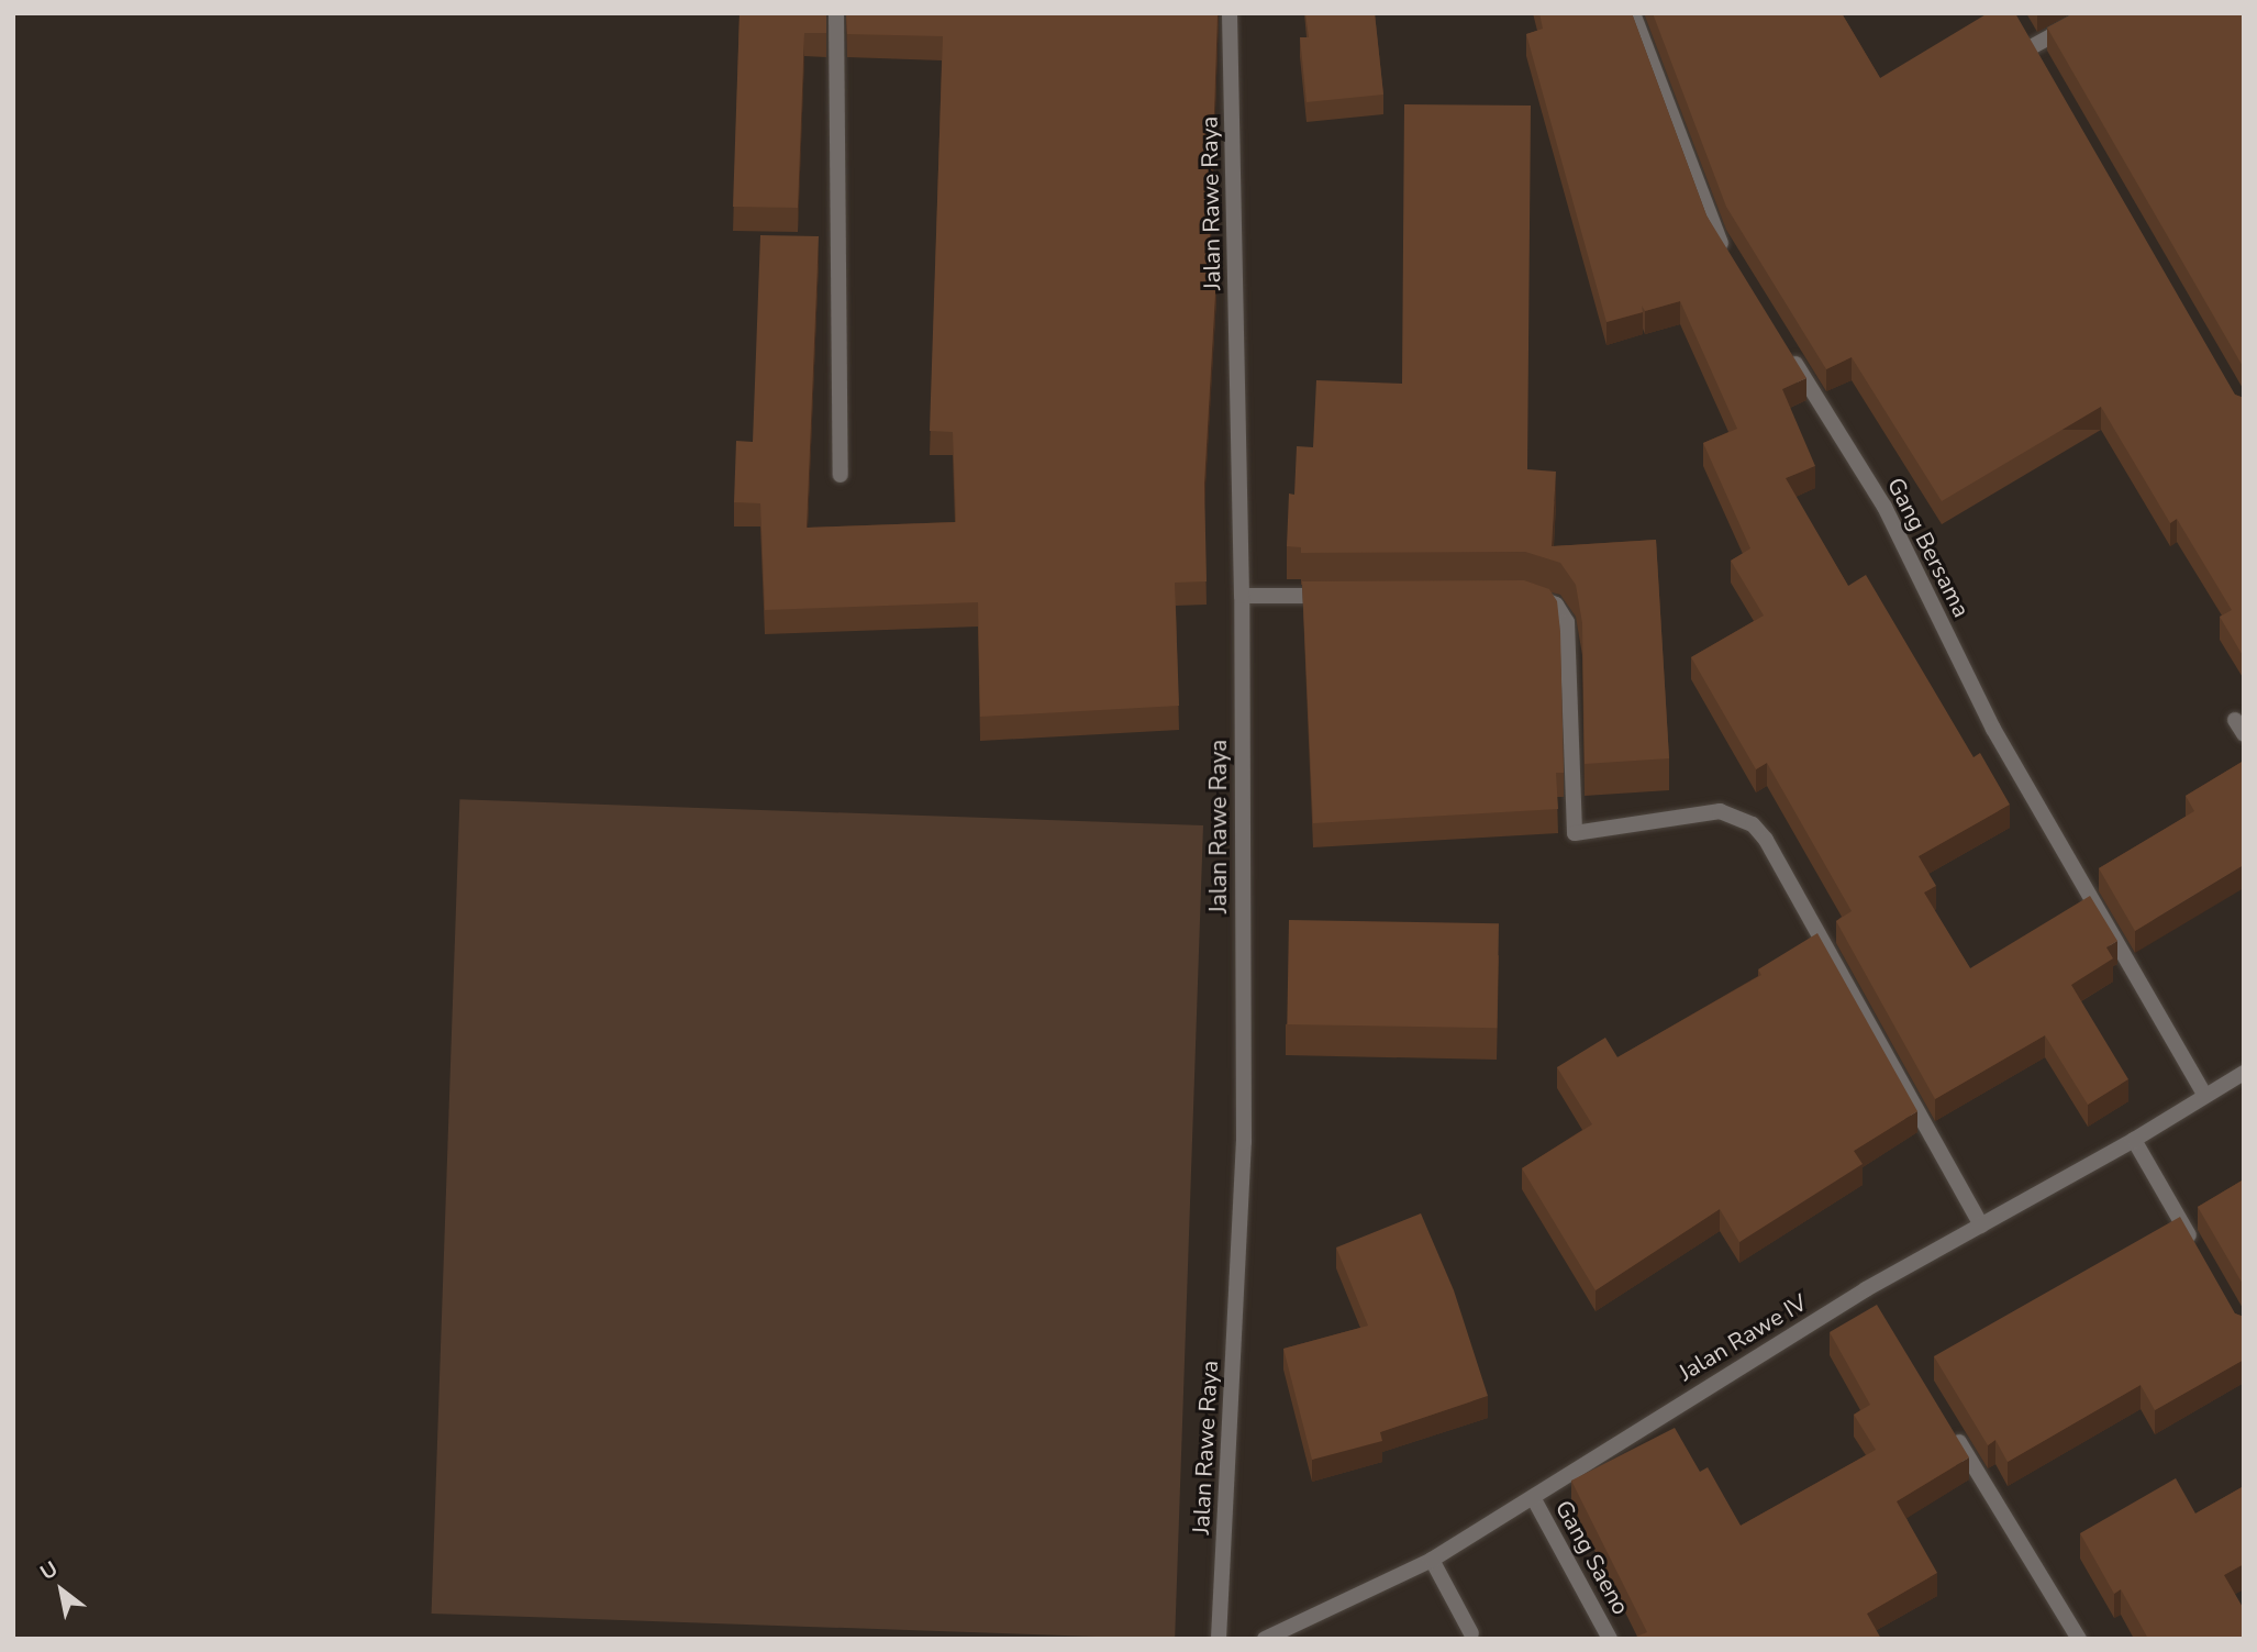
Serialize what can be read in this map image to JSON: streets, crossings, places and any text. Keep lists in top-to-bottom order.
{
  "streets": {
    "street": [
      "Jalan Rawe Raya",
      "Gang Bersama",
      "Jalan Rawe IV",
      "Gang Saeno"
    ]
  },
  "crossings": [
    ["Gang Bersama", "Jalan Rawe IV"],
    ["Jalan Rawe IV", "Gang Saeno"]
  ],
  "north": "top left"
}
